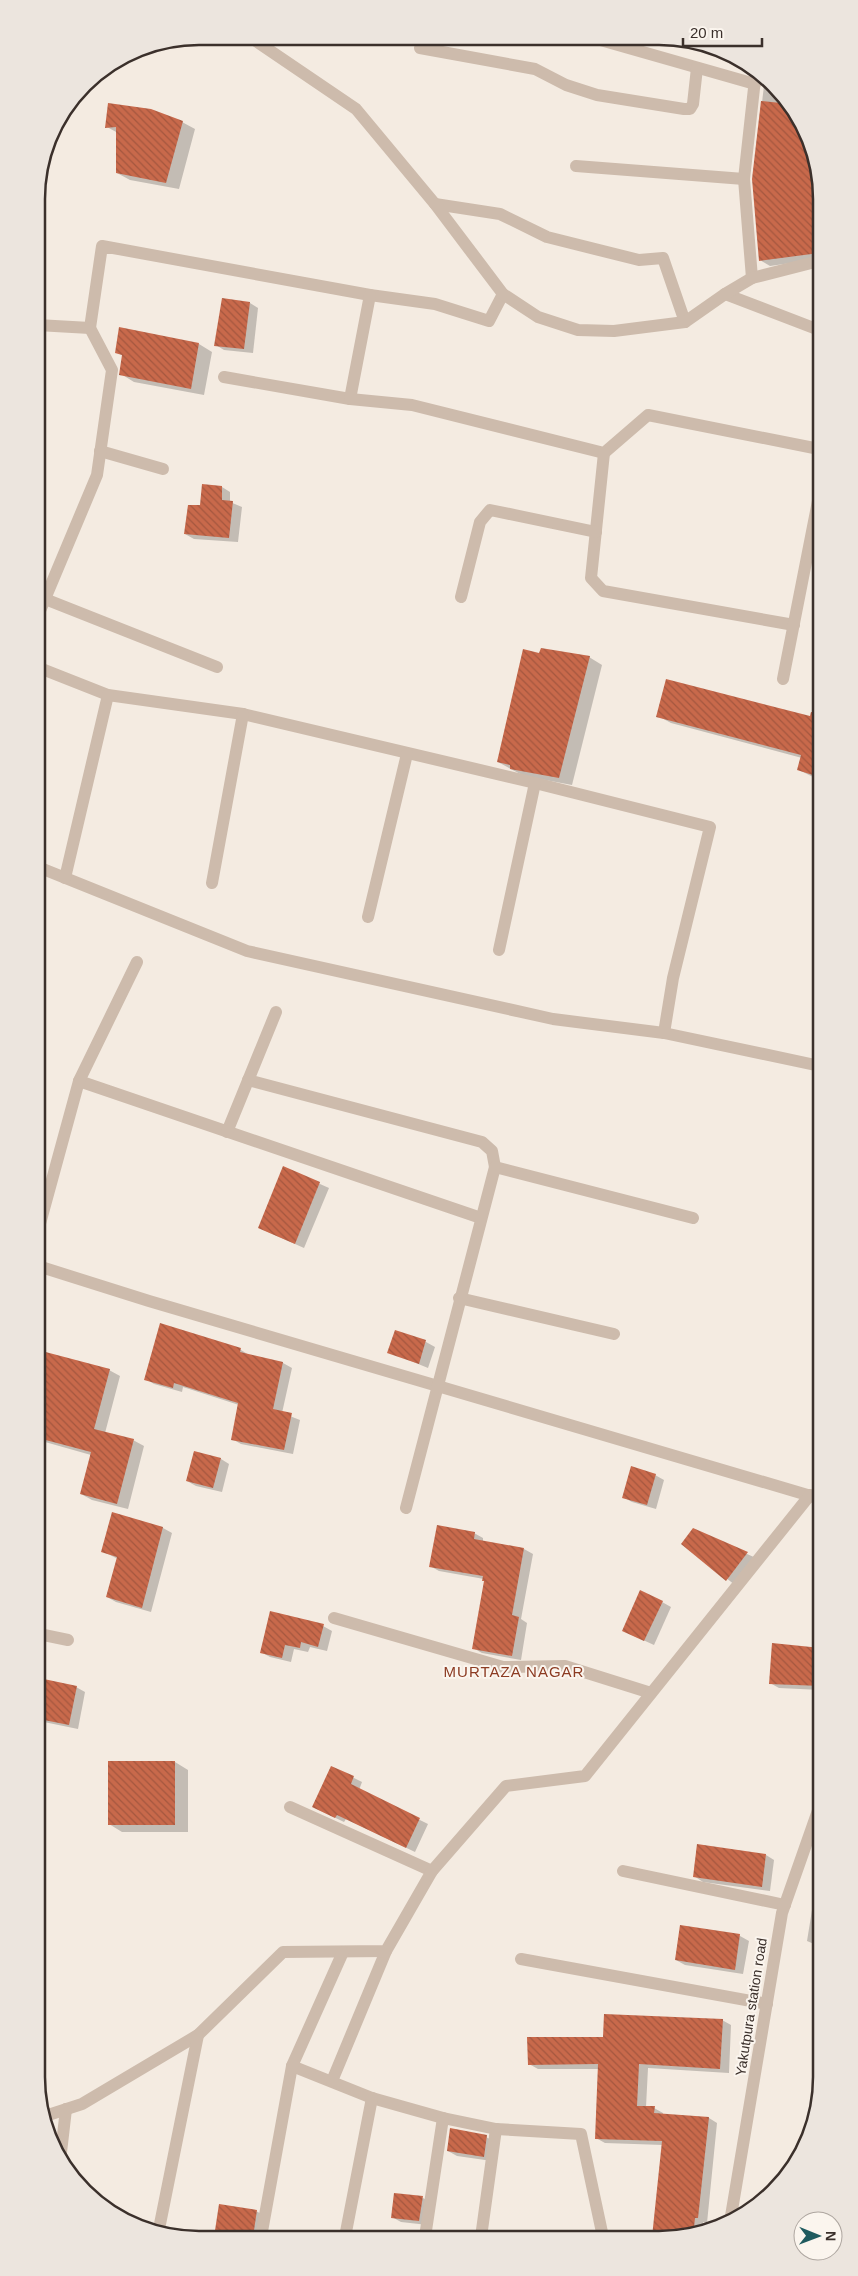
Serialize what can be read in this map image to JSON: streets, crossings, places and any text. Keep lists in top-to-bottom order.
{
  "streets": {
    "street": ["Yakutpura station road"]
  },
  "districts": ["MURTAZA NAGAR"],
  "scale_bar": "20 m",
  "north": "right"
}
